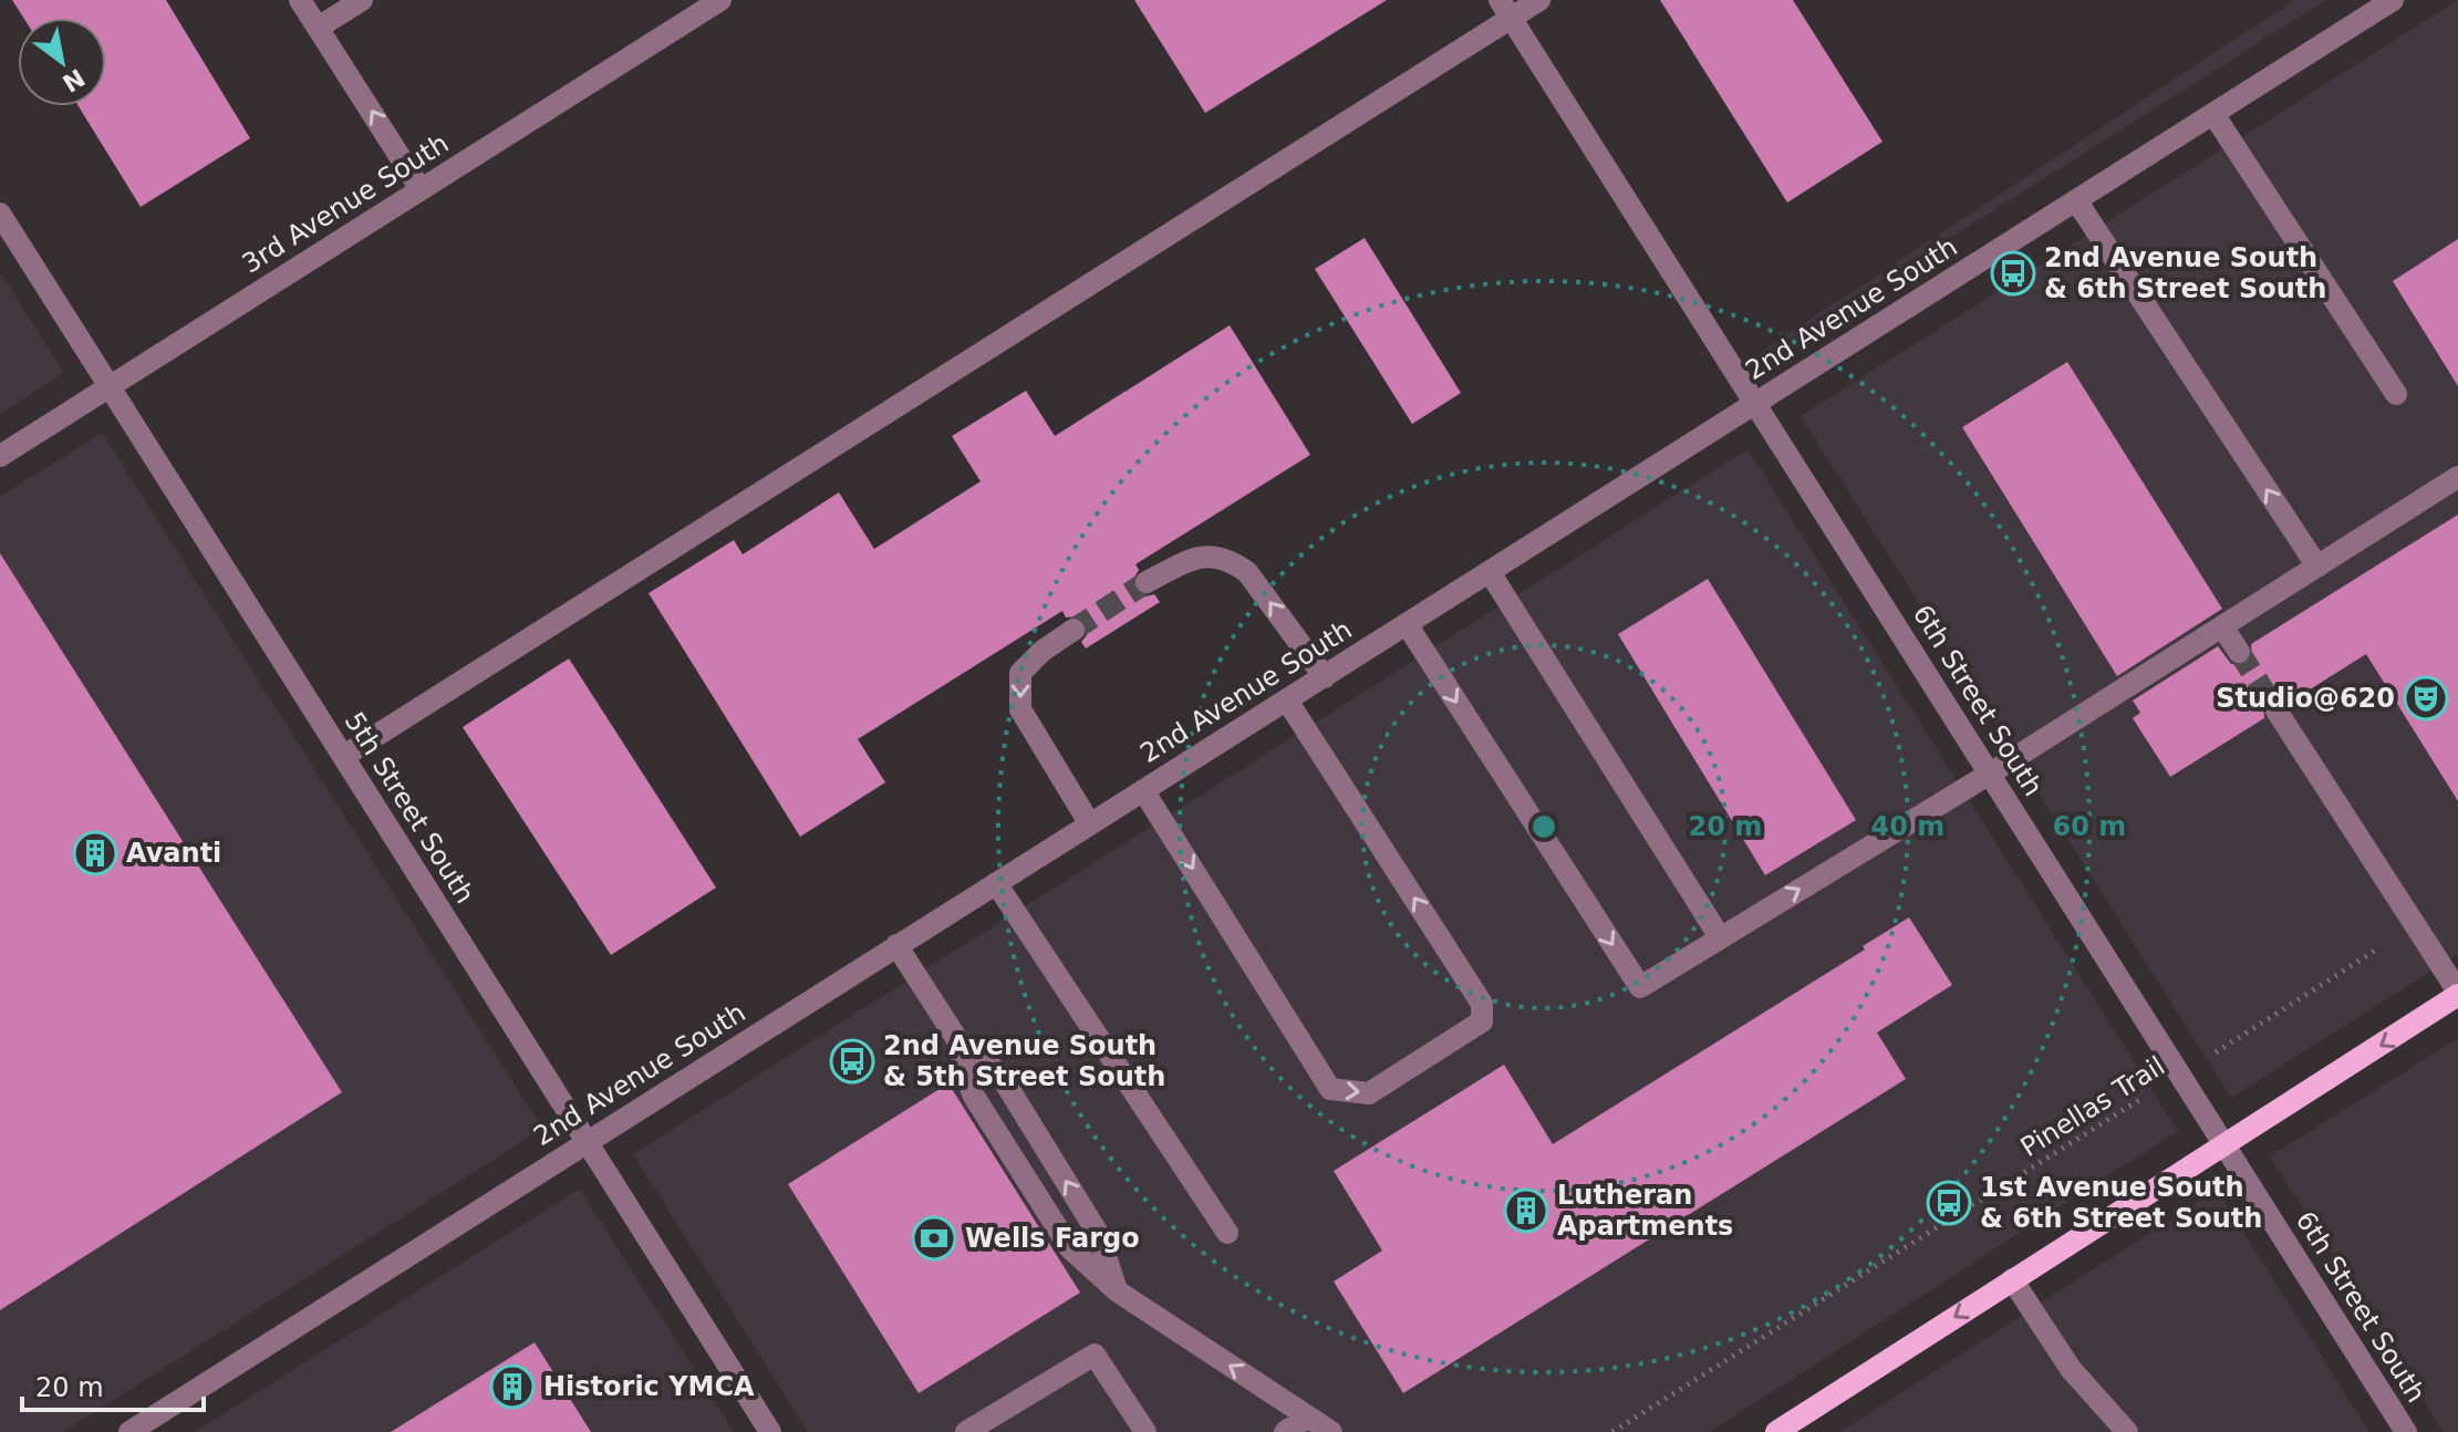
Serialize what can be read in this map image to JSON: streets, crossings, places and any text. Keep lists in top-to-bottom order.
{
  "streets": {
    "street": [
      "3rd Avenue South",
      "2nd Avenue South",
      "6th Street South",
      "5th Street South"
    ],
    "path": ["Pinellas Trail"]
  },
  "crossings": [
    ["3rd Avenue South", "5th Street South"],
    ["2nd Avenue South", "6th Street South"],
    ["2nd Avenue South", "5th Street South"],
    ["6th Street South", "Pinellas Trail"]
  ],
  "places": {
    "bus stop": ["2nd Avenue South & 6th Street South", "2nd Avenue South & 5th Street South", "1st Avenue South & 6th Street South"],
    "theatre": ["Studio@620"],
    "building": ["Avanti", "Lutheran Apartments", "Historic YMCA"],
    "bank": ["Wells Fargo"]
  },
  "scale_bar": "20 m",
  "north": "bottom right",
  "rings": ["20 m", "40 m", "60 m"]
}
